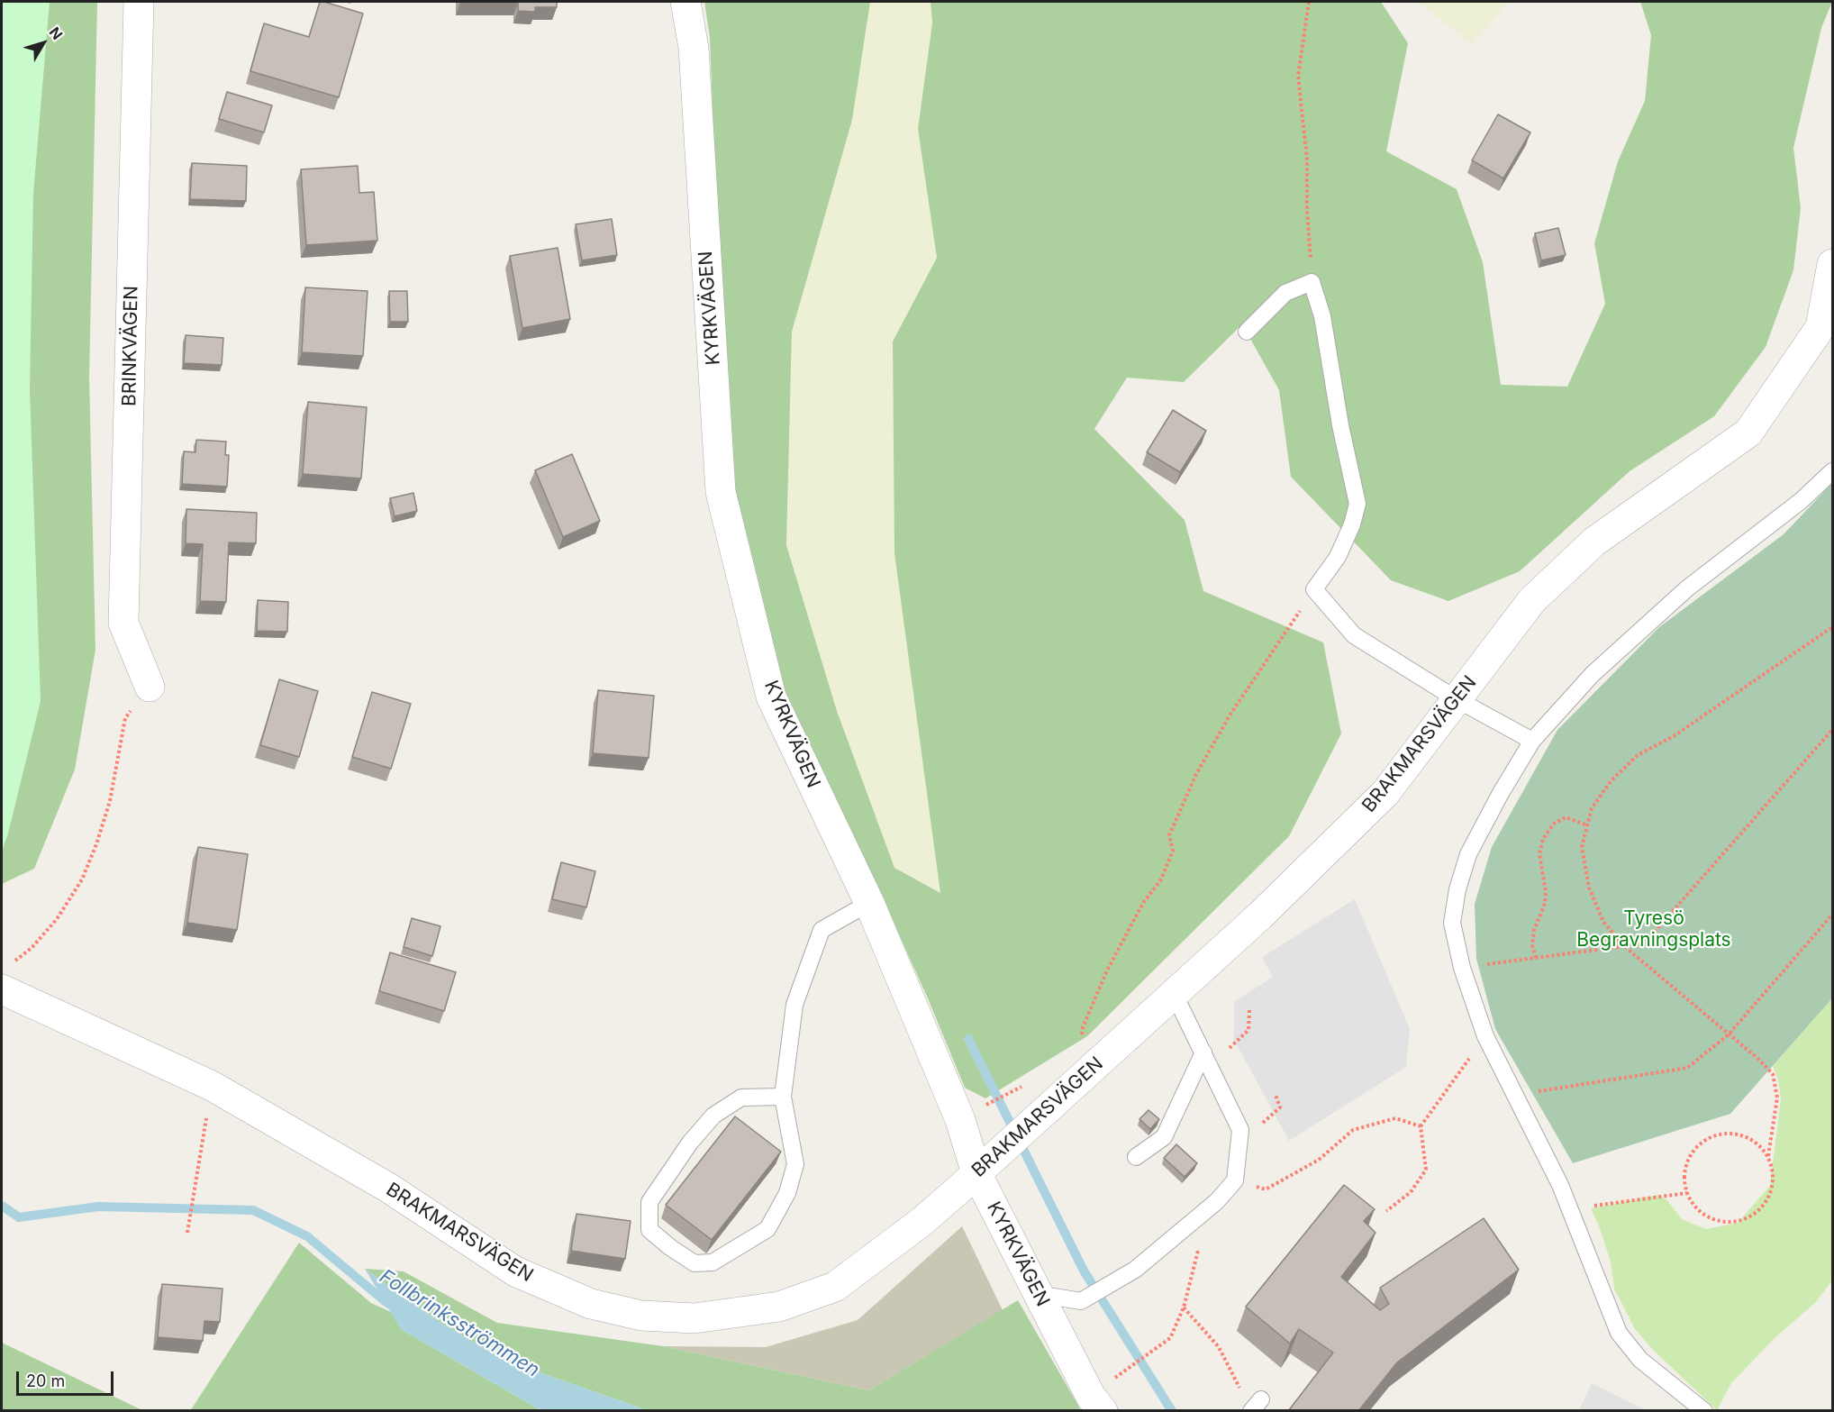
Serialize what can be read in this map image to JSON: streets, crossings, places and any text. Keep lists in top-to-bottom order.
{
  "streets": {
    "street": ["KYRKVÄGEN", "BRINKVÄGEN", "BRAKMARSVÄGEN"]
  },
  "crossings": [
    ["KYRKVÄGEN", "BRAKMARSVÄGEN"]
  ],
  "water": ["Follbrinksströmmen"],
  "parks": ["Tyresö Begravningsplats"],
  "scale_bar": "20 m",
  "north": "top right"
}
